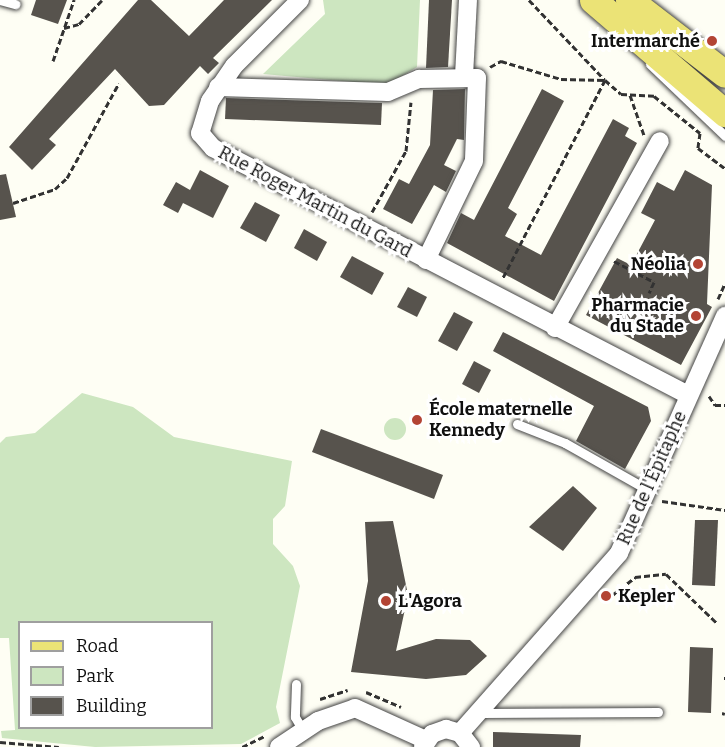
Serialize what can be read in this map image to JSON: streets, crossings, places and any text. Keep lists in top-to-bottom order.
{
  "streets": {
    "street": ["Rue Roger Martin du Gard", "Rue de l'Épitaphe"]
  },
  "crossings": [
    ["Rue Roger Martin du Gard", "Rue de l'Épitaphe"]
  ],
  "places": [
    "Intermarché",
    "Néolia",
    "Pharmacie du Stade",
    "École maternelle Kennedy",
    "Kepler",
    "L'Agora"
  ],
  "legend": ["Road", "Park", "Building"]
}
